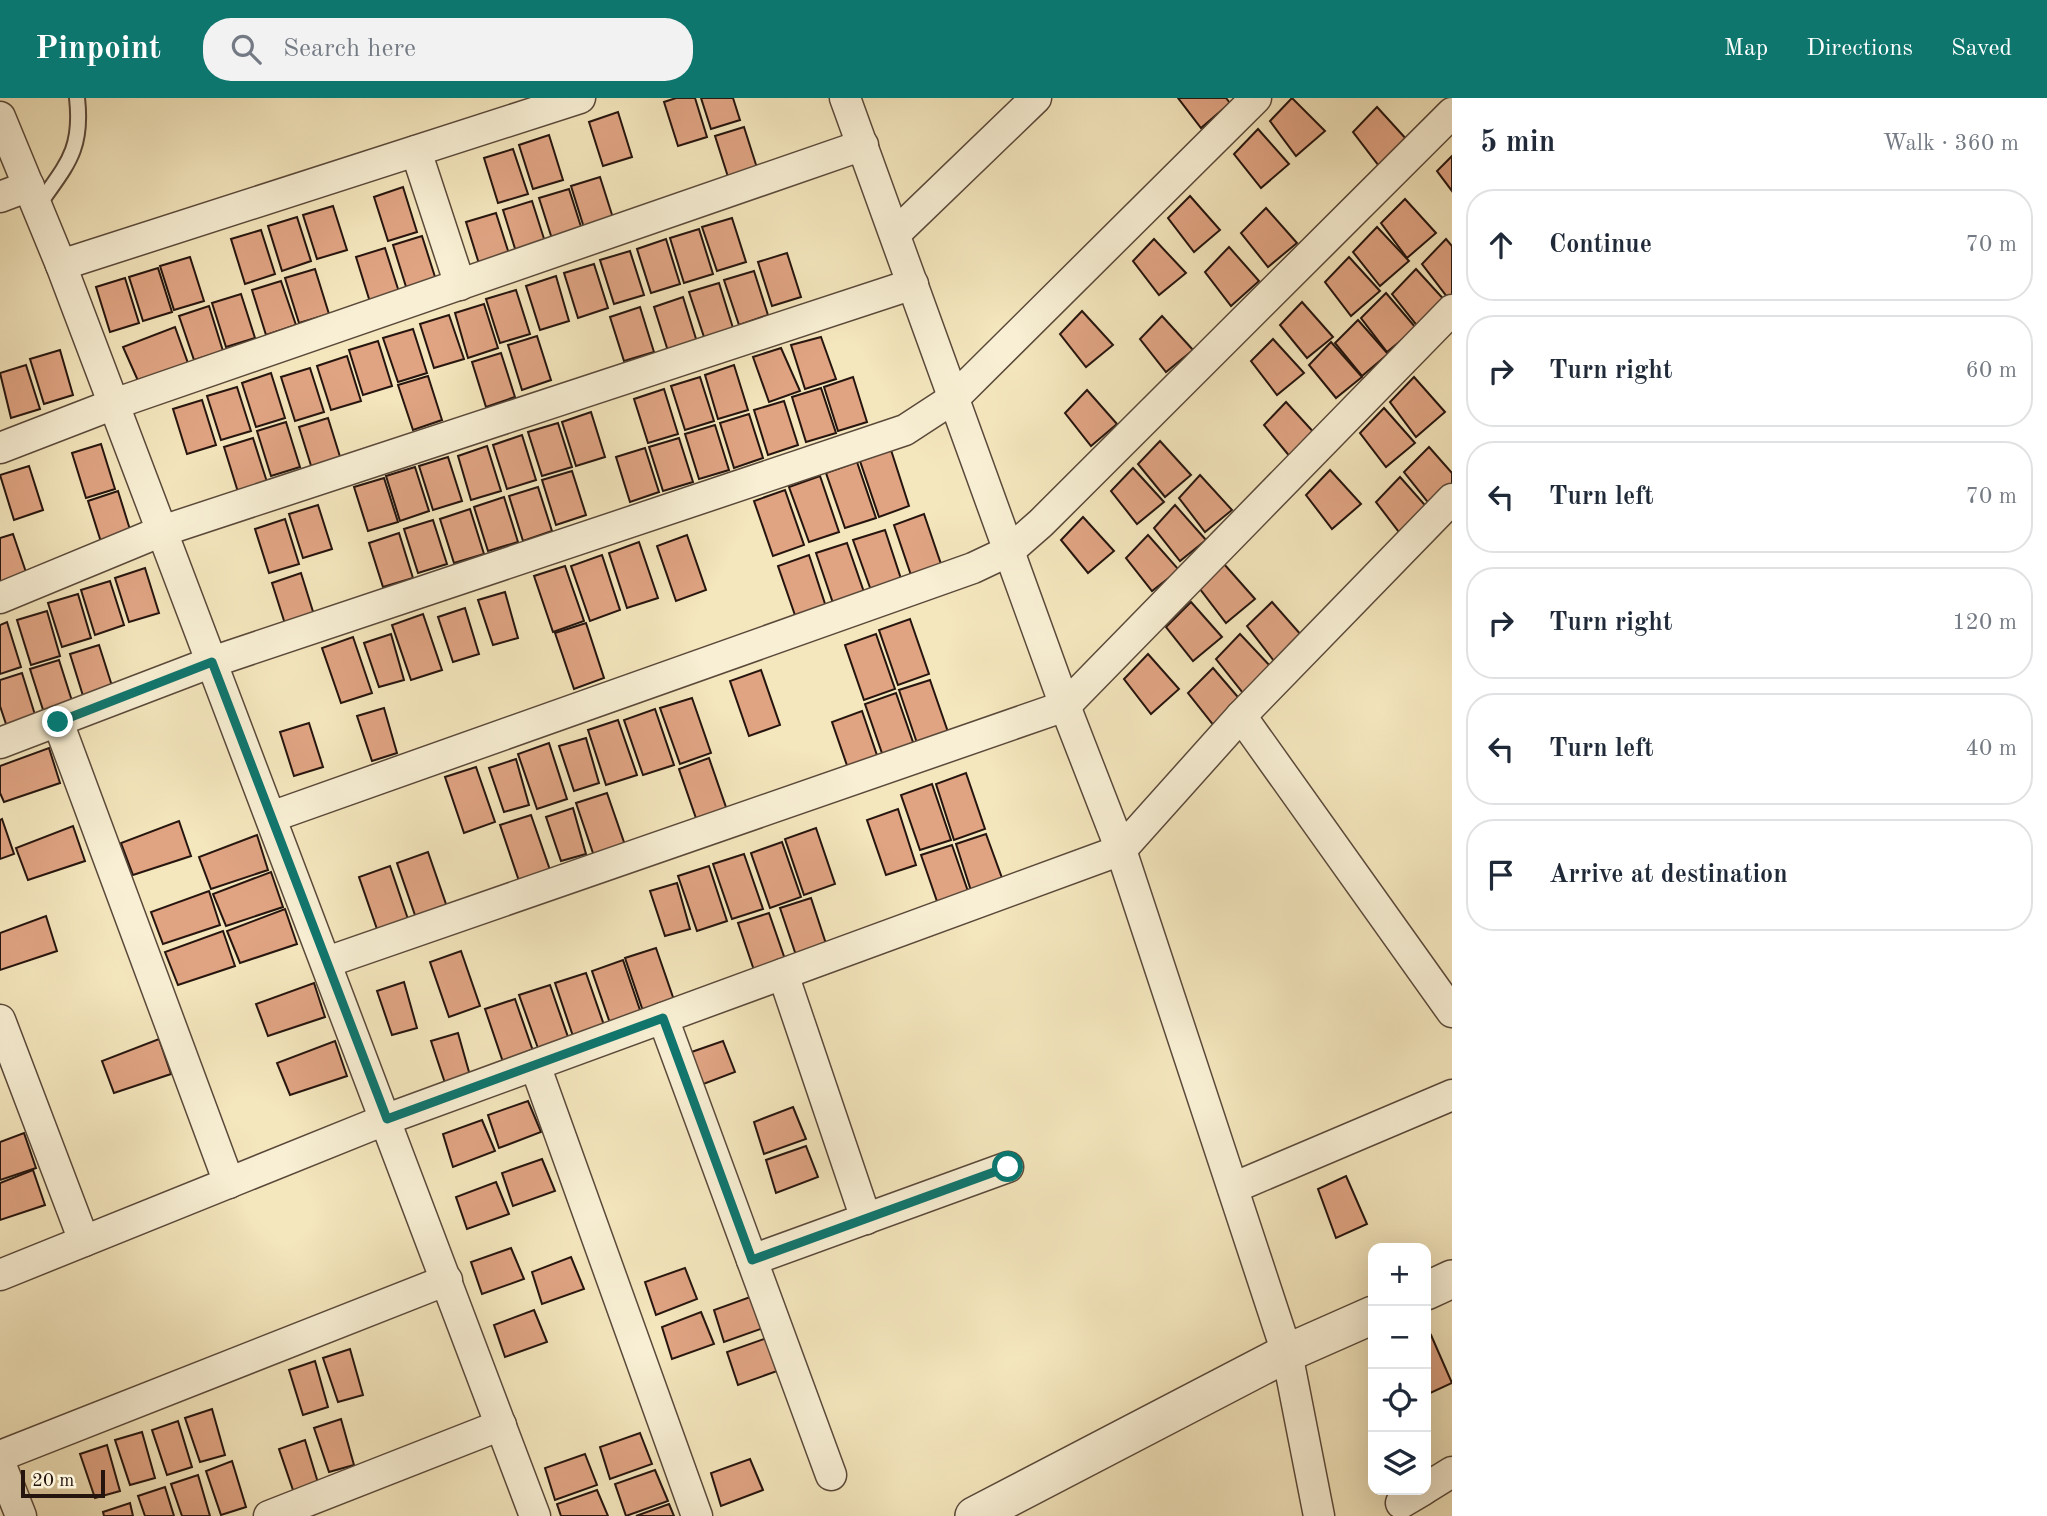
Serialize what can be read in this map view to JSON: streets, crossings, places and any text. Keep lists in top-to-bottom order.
{
  "scale_bar": "20 m",
  "page": {
    "header": "Pinpoint",
    "search": "Search here",
    "nav": ["Map", "Directions", "Saved"],
    "heading": ["5 min", "Walk · 360 m"],
    "list": [
      ["Continue", "70 m"],
      ["Turn right", "60 m"],
      ["Turn left", "70 m"],
      ["Turn right", "120 m"],
      ["Turn left", "40 m"],
      "Arrive at destination"
    ],
    "map_buttons": ["+", "−"],
    "scale": "20 m"
  }
}
